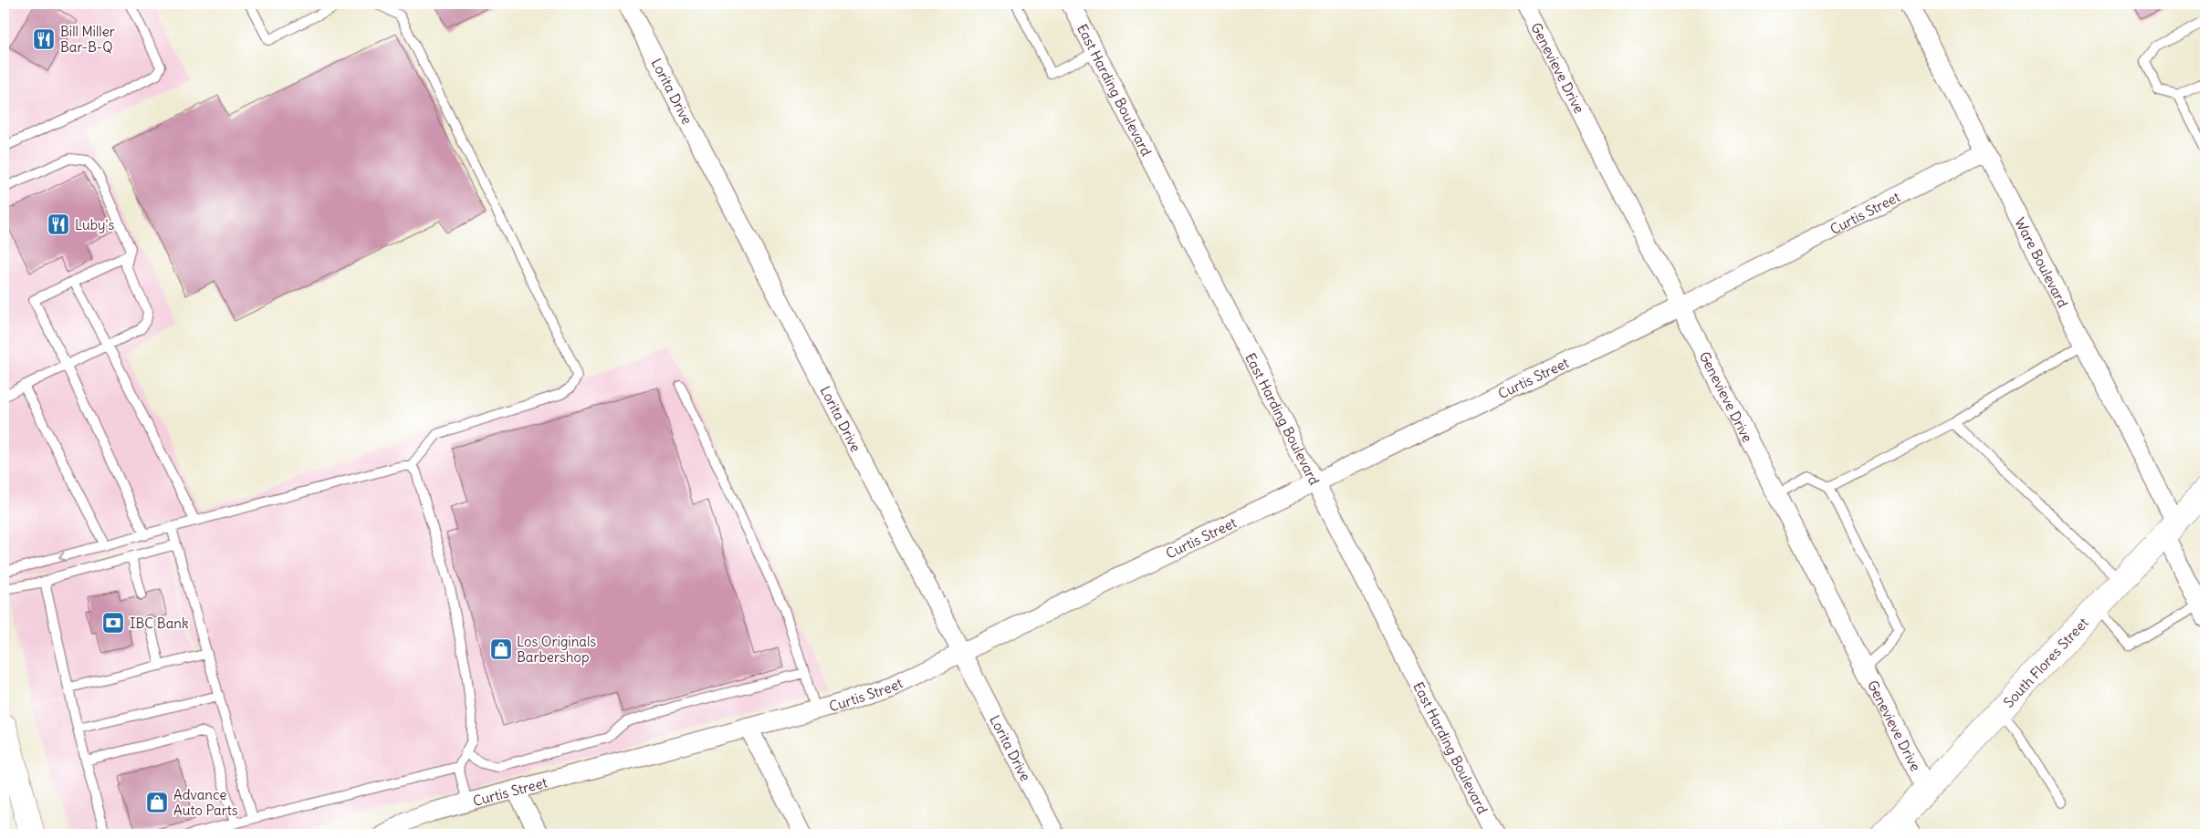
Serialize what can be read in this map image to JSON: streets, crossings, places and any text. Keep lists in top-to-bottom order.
{
  "streets": {
    "main road": ["South Flores Street"],
    "street": [
      "Genevieve Drive",
      "Lorita Drive",
      "East Harding Boulevard",
      "Curtis Street",
      "Ware Boulevard"
    ]
  },
  "crossings": [
    ["Genevieve Drive", "Curtis Street"],
    ["Genevieve Drive", "South Flores Street"],
    ["Lorita Drive", "Curtis Street"],
    ["East Harding Boulevard", "Curtis Street"],
    ["Curtis Street", "Ware Boulevard"],
    ["Ware Boulevard", "South Flores Street"]
  ],
  "places": {
    "restaurant": ["Bill Miller Bar-B-Q", "Luby's"],
    "bank": ["IBC Bank"],
    "shop": ["Los Originals Barbershop", "Advance Auto Parts"]
  }
}
